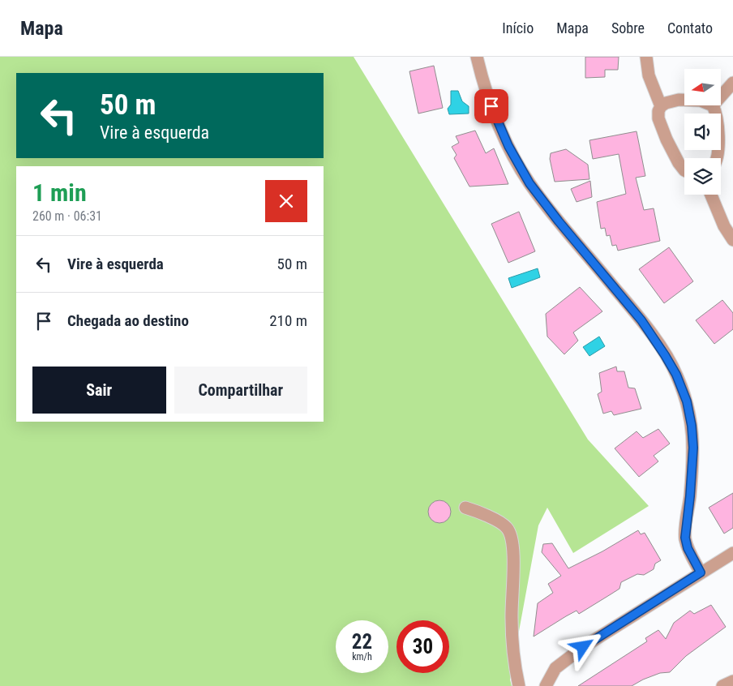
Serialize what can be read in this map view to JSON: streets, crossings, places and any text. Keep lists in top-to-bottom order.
{
  "north": "left",
  "page": {
    "header": "Mapa",
    "nav": [
      "Início",
      "Mapa",
      "Sobre",
      "Contato"
    ],
    "turn": ["50 m", "Vire à esquerda"],
    "heading": ["1 min", "260 m · 06:31"],
    "list": [
      {
        "name": "Vire à esquerda",
        "value": "50 m"
      },
      {
        "name": "Chegada ao destino",
        "value": "210 m"
      }
    ],
    "buttons": ["Sair", "Compartilhar"],
    "speed": "22 km/h",
    "limit": "30"
  }
}
